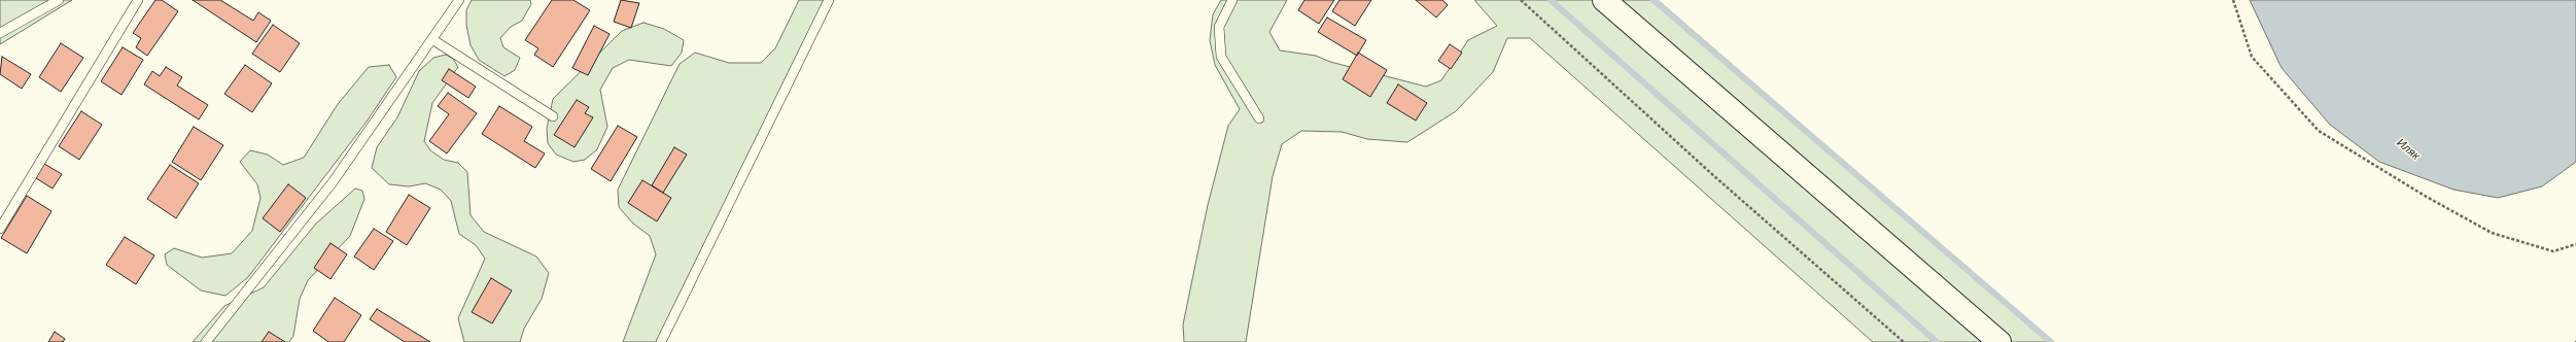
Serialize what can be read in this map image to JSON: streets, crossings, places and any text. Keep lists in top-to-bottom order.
{
  "water": ["Иляк"]
}
